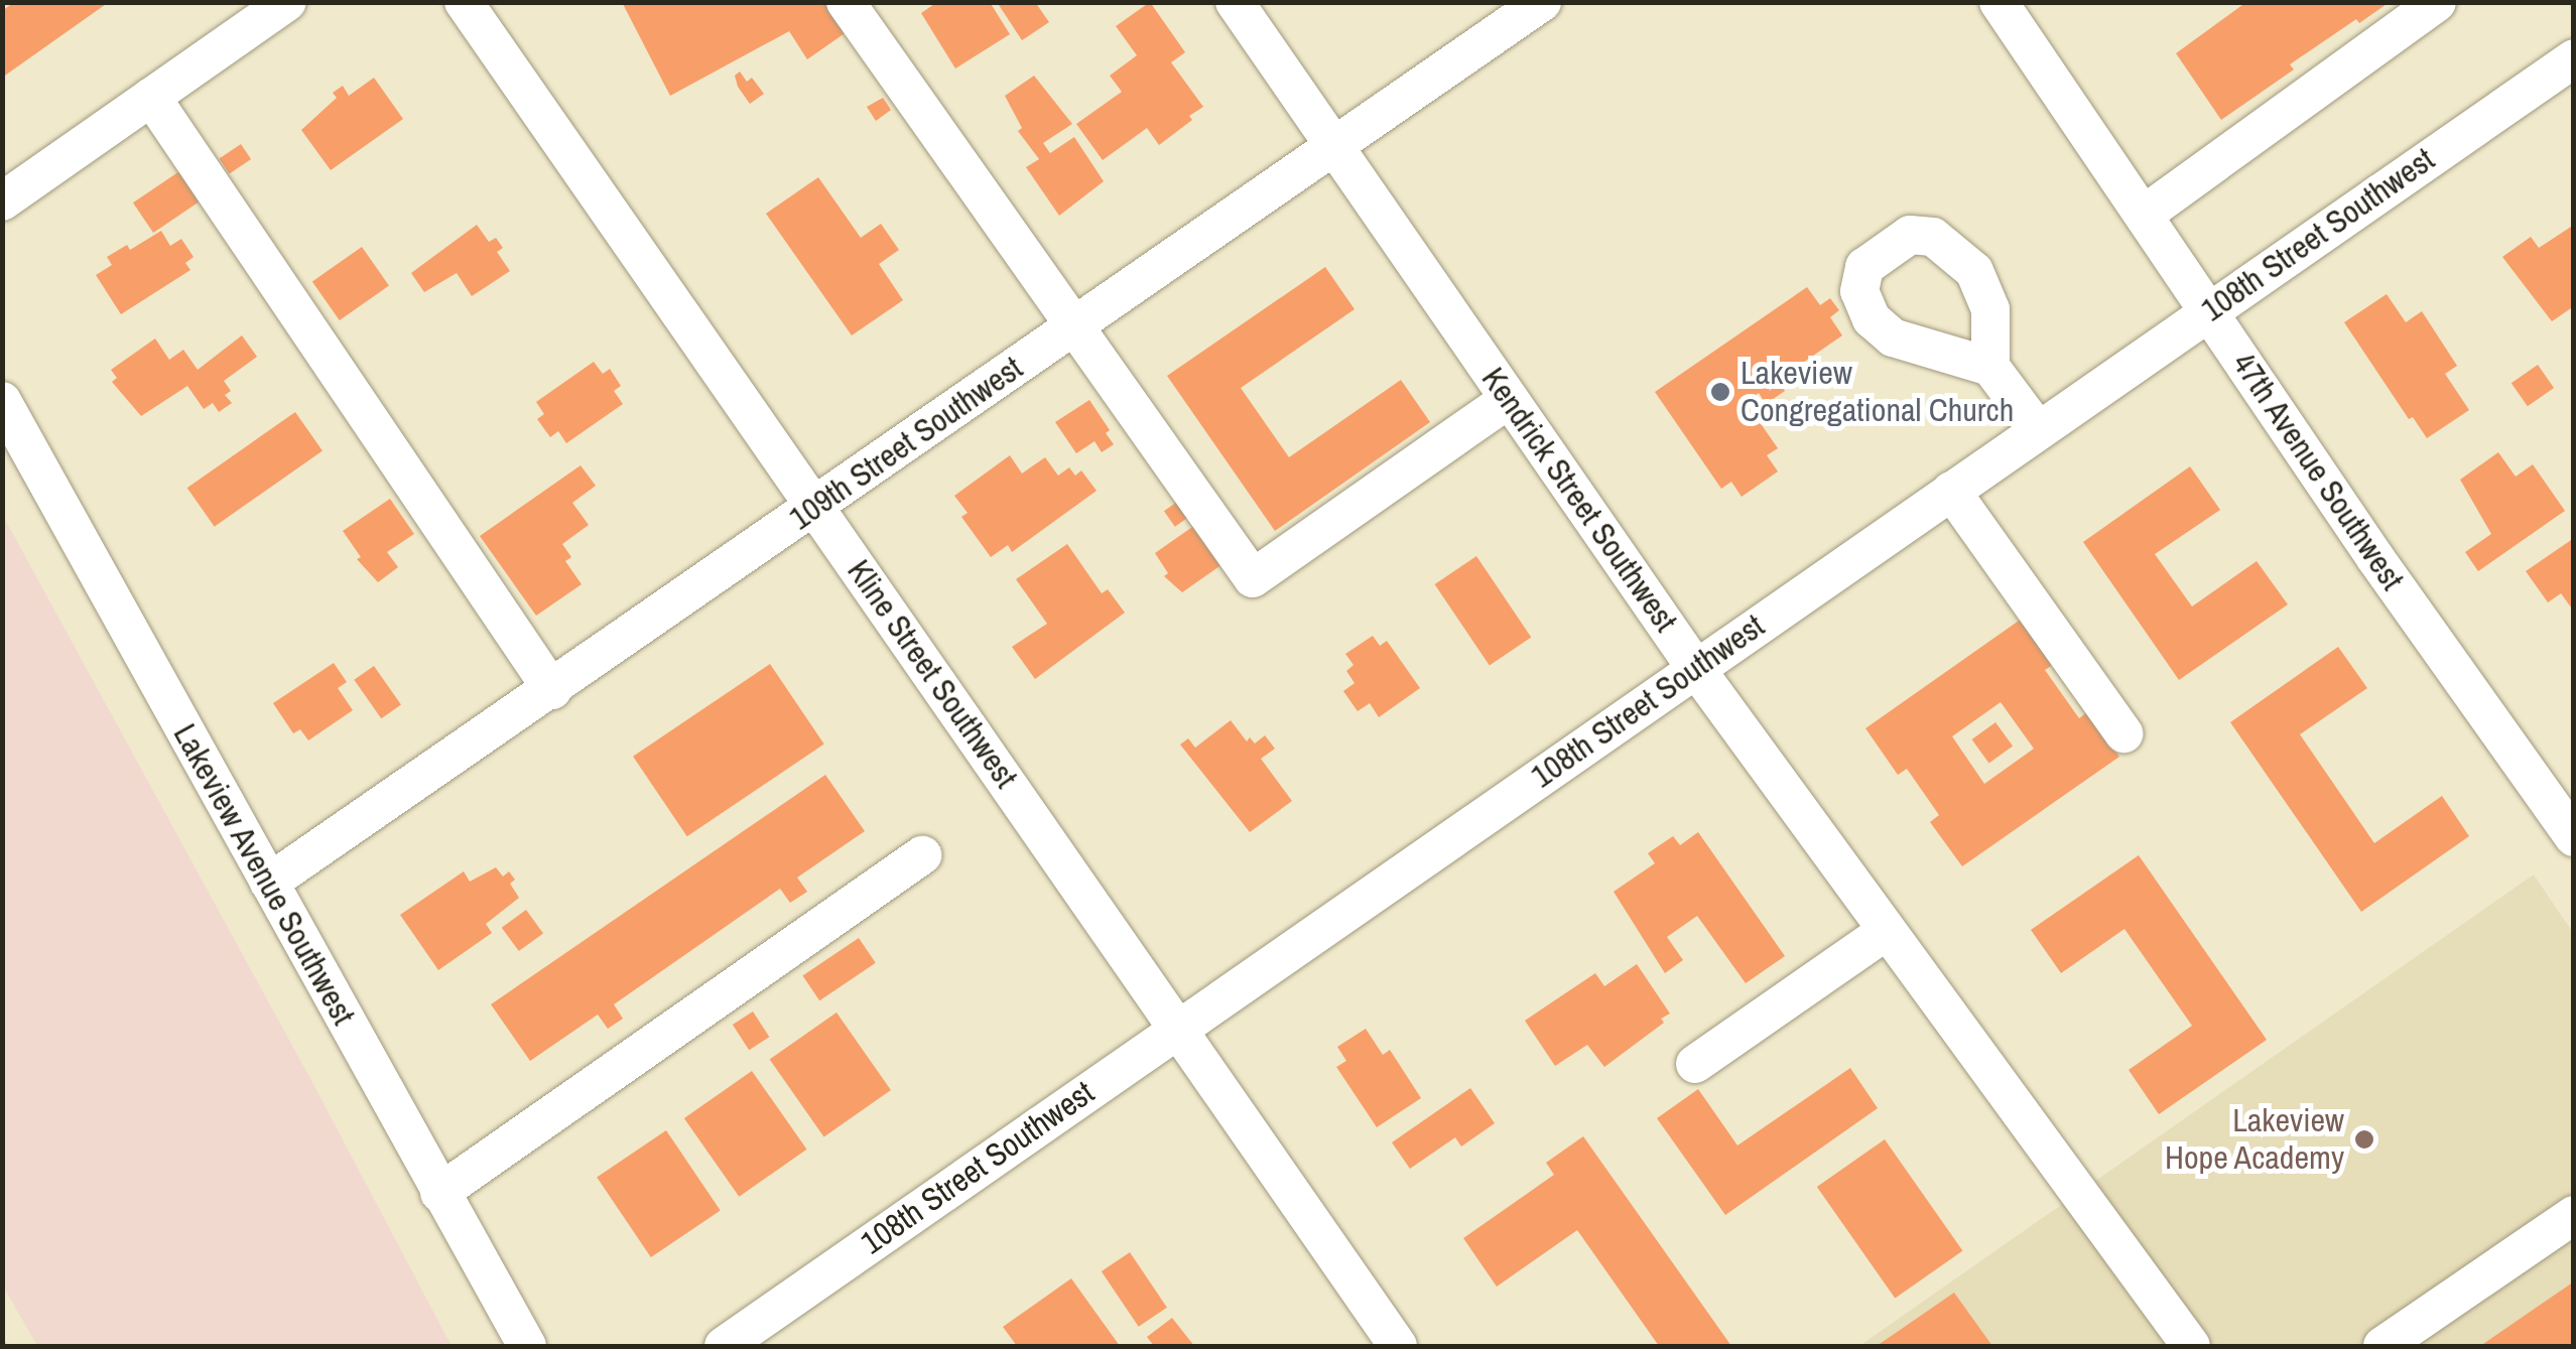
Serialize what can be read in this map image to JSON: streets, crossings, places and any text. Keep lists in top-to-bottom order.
{
  "streets": {
    "street": [
      "108th Street Southwest",
      "109th Street Southwest",
      "47th Avenue Southwest",
      "Kendrick Street Southwest",
      "Kline Street Southwest",
      "Lakeview Avenue Southwest"
    ]
  },
  "crossings": [
    ["108th Street Southwest", "47th Avenue Southwest"],
    ["108th Street Southwest", "Kendrick Street Southwest"],
    ["108th Street Southwest", "Kline Street Southwest"],
    ["109th Street Southwest", "Kendrick Street Southwest"],
    ["109th Street Southwest", "Kline Street Southwest"],
    ["109th Street Southwest", "Lakeview Avenue Southwest"]
  ],
  "places": ["Lakeview Congregational Church", "Lakeview Hope Academy"]
}
